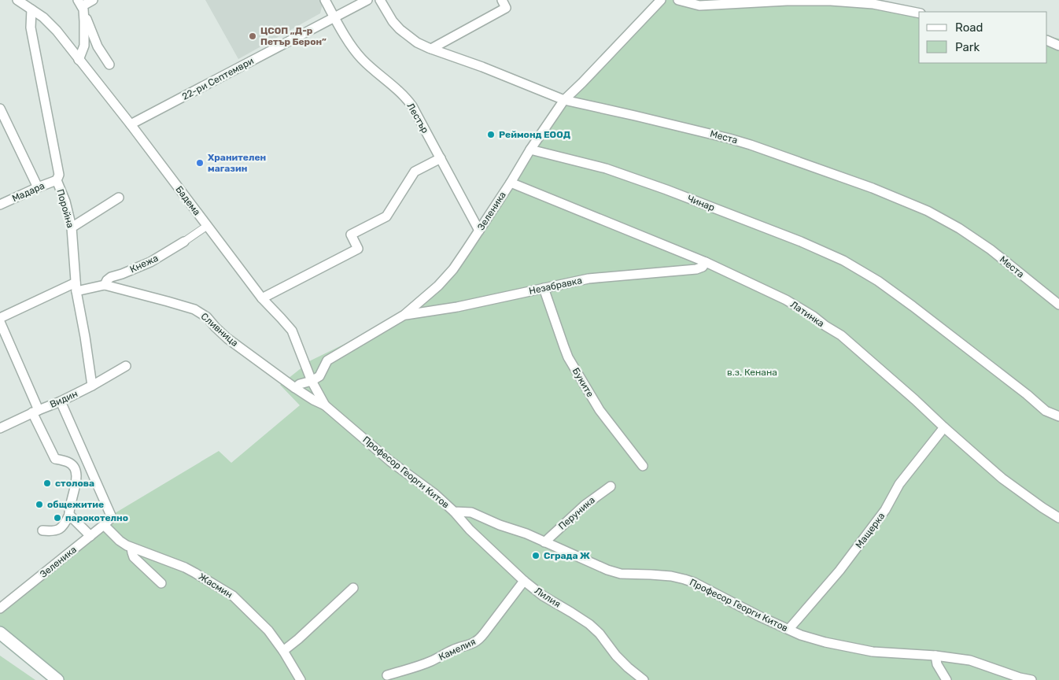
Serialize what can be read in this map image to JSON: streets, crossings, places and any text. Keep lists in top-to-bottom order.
{
  "streets": {
    "street": [
      "22-ри Септември",
      "Лестър",
      "Места",
      "Мадара",
      "Бадема",
      "Чинар",
      "Поройна",
      "Зеленика",
      "Кнежа",
      "Незабравка",
      "Латинка",
      "Сливница",
      "Буките",
      "Видин",
      "Професор Георги Китов",
      "Перуника",
      "Мащерка",
      "Жасмин",
      "Лилия",
      "Камелия"
    ]
  },
  "crossings": [
    ["22-ри Септември", "Лестър"],
    ["22-ри Септември", "Бадема"],
    ["Лестър", "Зеленика"],
    ["Места", "Зеленика"],
    ["Мадара", "Поройна"],
    ["Бадема", "Поройна"],
    ["Бадема", "Зеленика"],
    ["Бадема", "Сливница"],
    ["Бадема", "Професор Георги Китов"],
    ["Чинар", "Зеленика"],
    ["Поройна", "Сливница"],
    ["Поройна", "Видин"],
    ["Зеленика", "Незабравка"],
    ["Зеленика", "Латинка"],
    ["Зеленика", "Сливница"],
    ["Зеленика", "Видин"],
    ["Зеленика", "Жасмин"],
    ["Кнежа", "Сливница"],
    ["Незабравка", "Латинка"],
    ["Незабравка", "Буките"],
    ["Латинка", "Мащерка"],
    ["Сливница", "Професор Георги Китов"],
    ["Професор Георги Китов", "Перуника"],
    ["Професор Георги Китов", "Мащерка"],
    ["Професор Георги Китов", "Лилия"],
    ["Лилия", "Камелия"]
  ],
  "parks": ["в.з. Кенана"],
  "places": [
    "ЦСОП „Д-р Петър Берон”",
    "Реймонд ЕООД",
    "Хранителен магазин",
    "столова",
    "общежитие",
    "парокотелно",
    "Сграда Ж"
  ],
  "legend": ["Road", "Park"]
}
